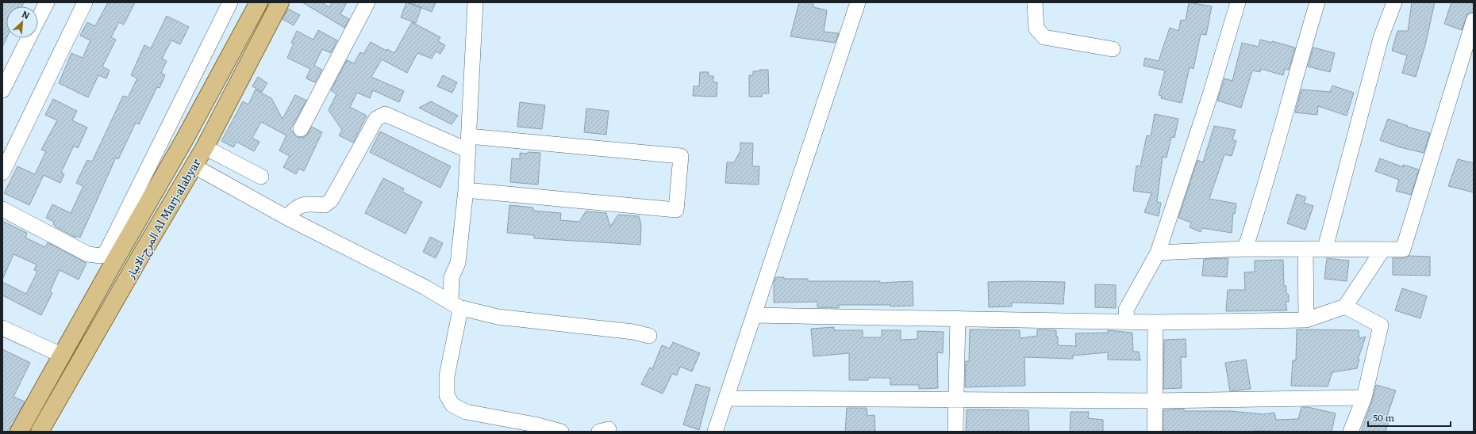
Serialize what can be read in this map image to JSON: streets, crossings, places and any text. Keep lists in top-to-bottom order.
{
  "streets": {
    "main road": ["المرج-الابيار Al Marj-alabyar"]
  },
  "scale_bar": "50 m",
  "north": "top right"
}
